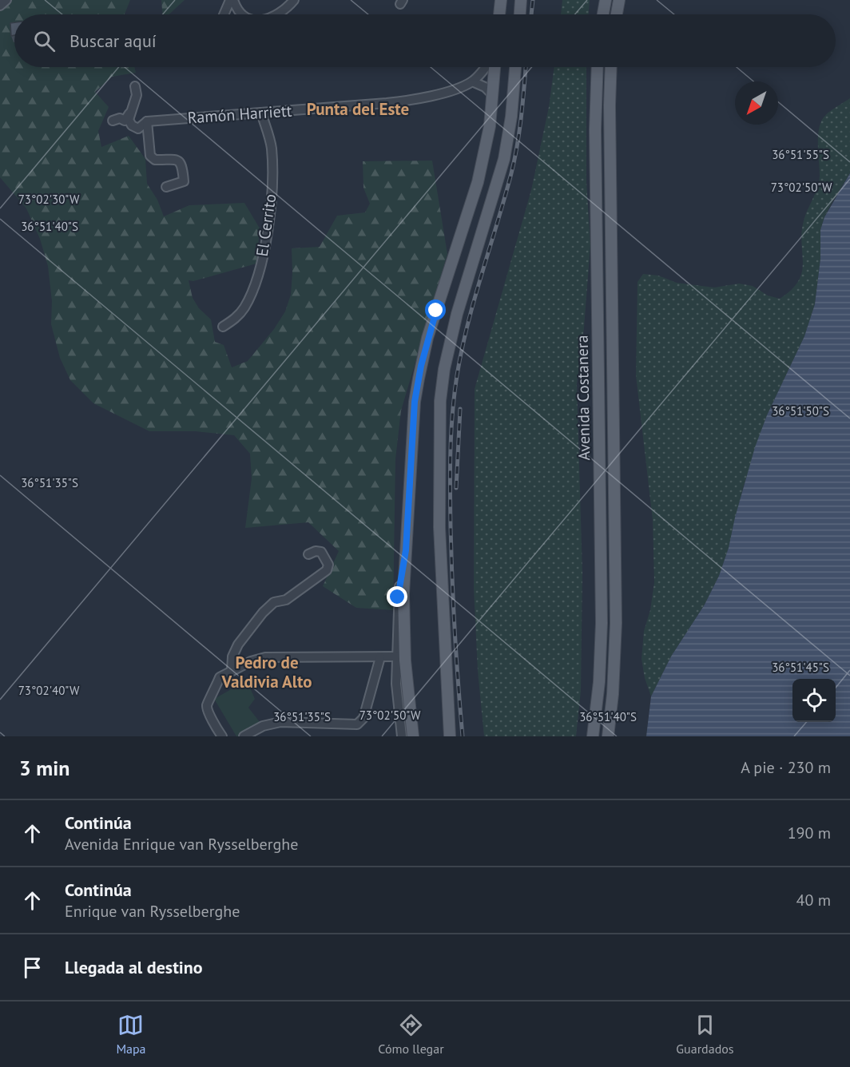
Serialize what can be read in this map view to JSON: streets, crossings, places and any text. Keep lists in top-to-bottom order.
{
  "streets": {
    "main road": ["Avenida Costanera"],
    "street": ["Ramón Harriett", "El Cerrito"]
  },
  "crossings": [
    ["Ramón Harriett", "El Cerrito"]
  ],
  "districts": ["Punta del Este", "Pedro de Valdivia Alto"],
  "north": "bottom left",
  "page": {
    "search": "Buscar aquí",
    "heading": ["3 min", "A pie · 230 m"],
    "list": [
      ["Continúa", "Avenida Enrique van Rysselberghe", "190 m"],
      ["Continúa", "Enrique van Rysselberghe", "40 m"],
      "Llegada al destino"
    ],
    "nav": ["Mapa", "Cómo llegar", "Guardados"]
  },
  "coordinates": [
    "36°51'55\"S",
    "73°02'50\"W",
    "73°02'30\"W",
    "36°51'40\"S",
    "36°51'50\"S",
    "36°51'35\"S",
    "36°51'45\"S",
    "73°02'40\"W"
  ]
}
